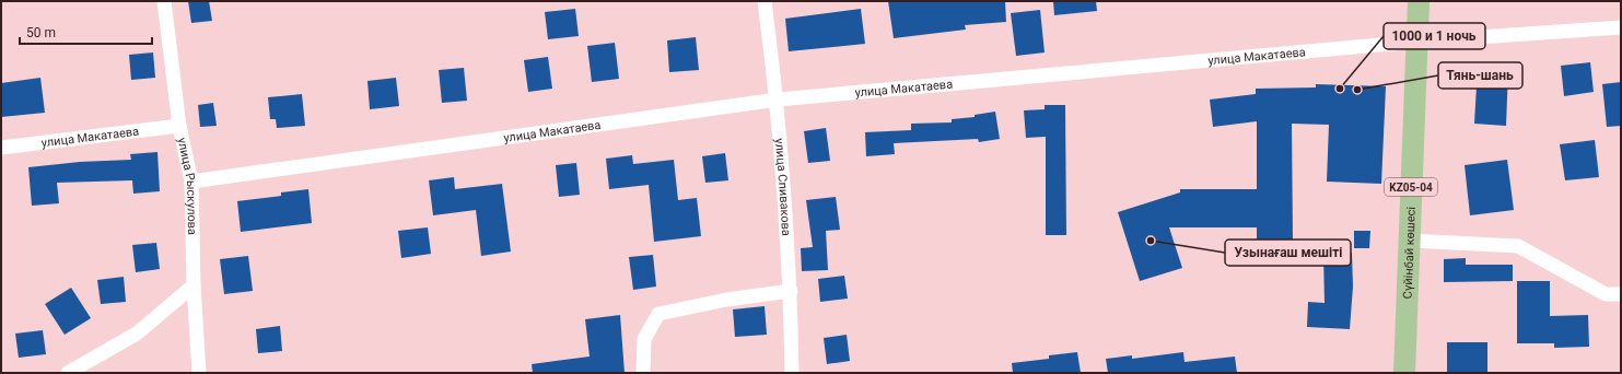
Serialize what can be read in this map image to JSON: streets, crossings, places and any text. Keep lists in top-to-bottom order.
{
  "streets": {
    "main road": ["KZ05-04", "Сүйінбай көшесі"],
    "street": ["улица Макатаева", "улица Рыскулова", "улица Спивакова"]
  },
  "crossings": [
    ["улица Макатаева", "улица Рыскулова"],
    ["улица Макатаева", "улица Спивакова"],
    ["улица Макатаева", "Сүйінбай көшесі"]
  ],
  "places": ["1000 и 1 ночь", "Тянь-шань", "Узынағаш мешіті"],
  "scale_bar": "50 m"
}
